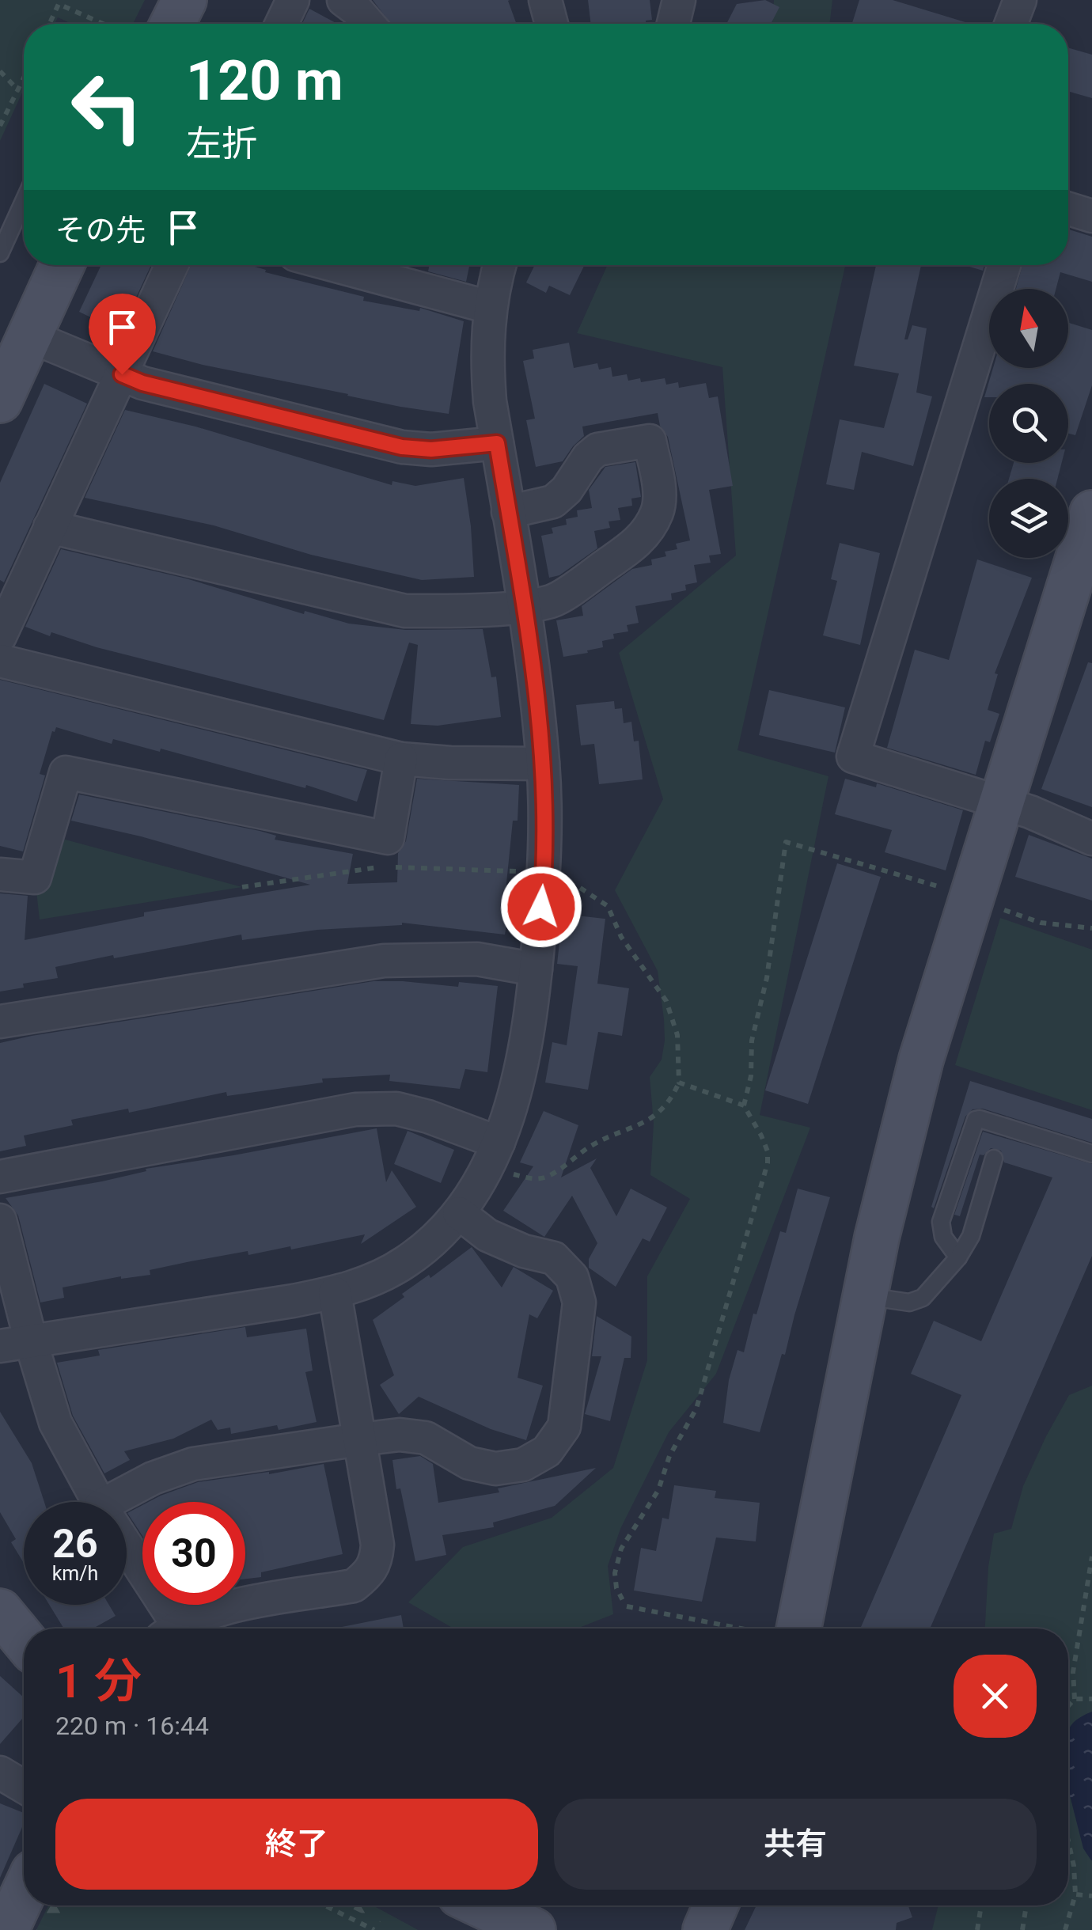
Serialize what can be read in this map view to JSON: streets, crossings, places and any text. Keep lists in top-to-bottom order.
{
  "north": "top",
  "page": {
    "turn": ["120 m", "左折"],
    "then": "その先",
    "speed": "26 km/h",
    "limit": "30",
    "heading": ["1 分", "220 m · 16:44"],
    "buttons": ["終了", "共有"]
  }
}
